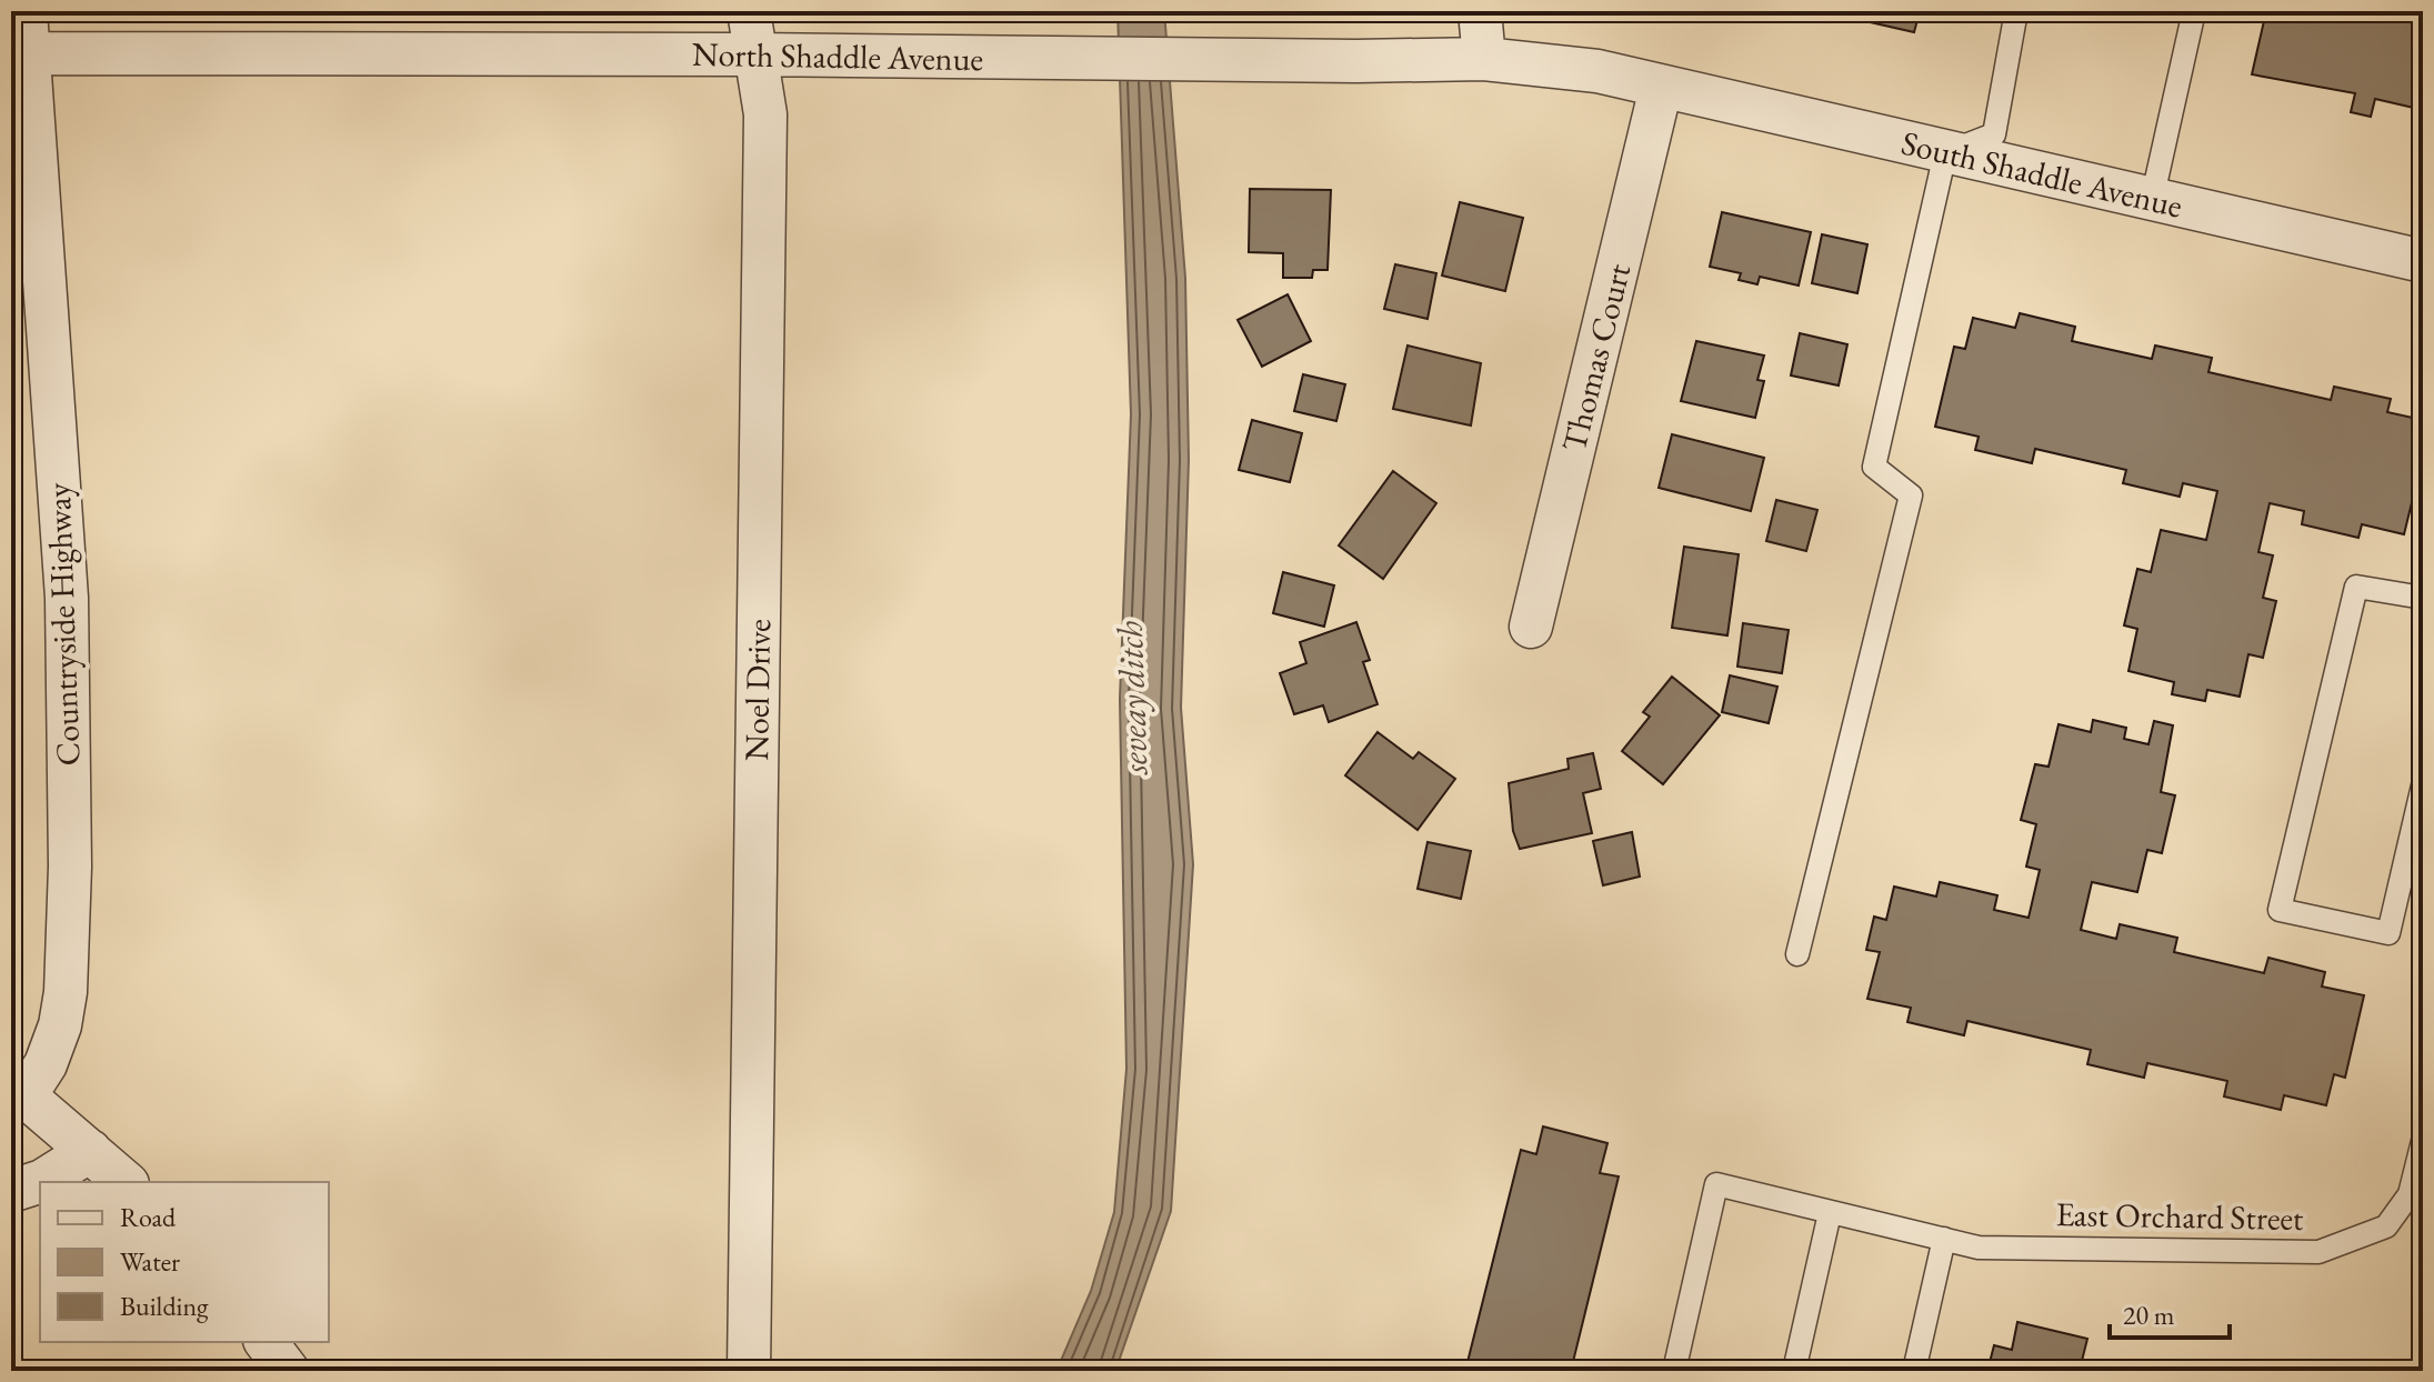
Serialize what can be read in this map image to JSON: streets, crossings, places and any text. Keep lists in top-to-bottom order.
{
  "streets": {
    "street": [
      "North Shaddle Avenue",
      "South Shaddle Avenue",
      "Thomas Court",
      "Countryside Highway",
      "Noel Drive"
    ],
    "lane": ["East Orchard Street"]
  },
  "crossings": [
    ["North Shaddle Avenue", "South Shaddle Avenue"],
    ["North Shaddle Avenue", "Thomas Court"],
    ["North Shaddle Avenue", "Countryside Highway"],
    ["North Shaddle Avenue", "Noel Drive"],
    ["South Shaddle Avenue", "Thomas Court"]
  ],
  "water": ["seveay ditch"],
  "legend": ["Road", "Water", "Building"],
  "scale_bar": "20 m"
}
